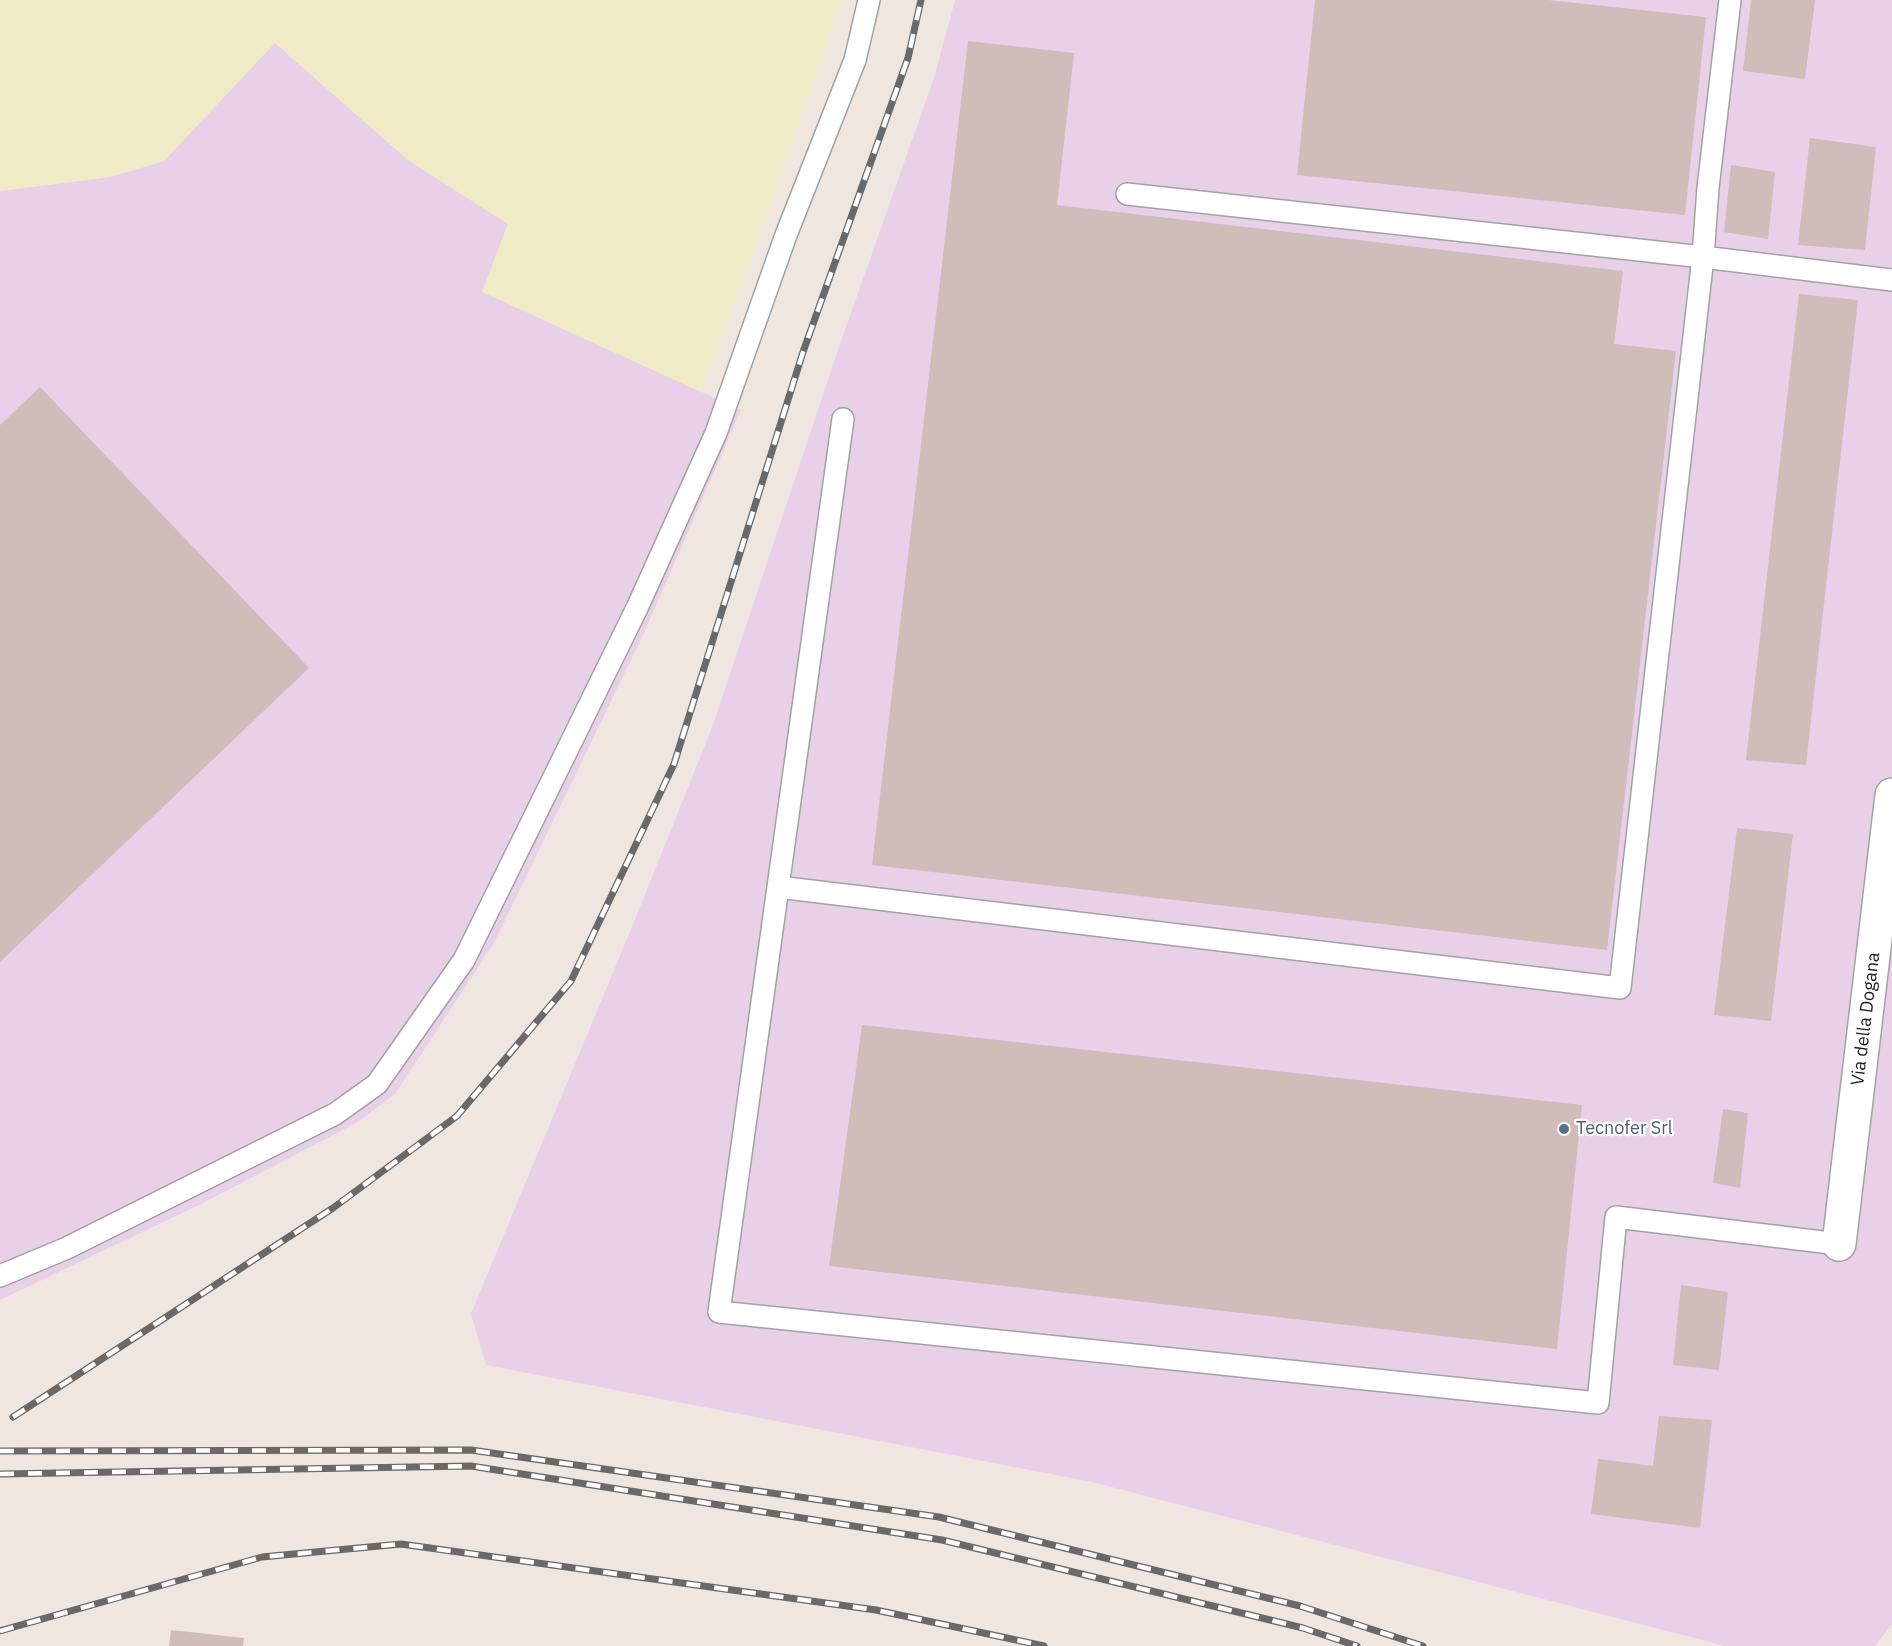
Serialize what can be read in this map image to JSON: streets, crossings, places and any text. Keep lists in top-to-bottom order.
{
  "streets": {
    "street": ["Via della Dogana"]
  },
  "places": ["Tecnofer Srl"]
}
